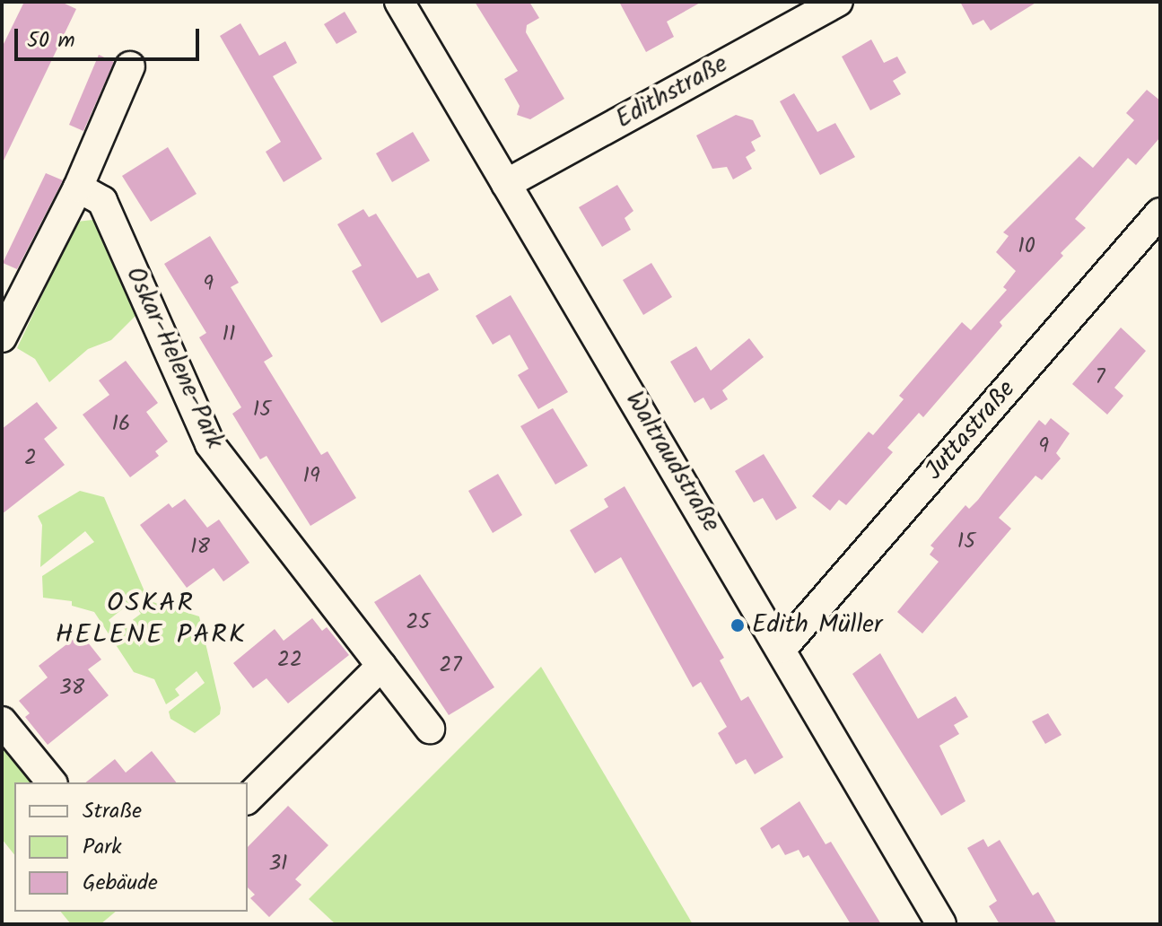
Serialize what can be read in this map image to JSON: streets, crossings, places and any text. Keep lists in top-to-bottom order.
{
  "streets": {
    "street": [
      "Edithstraße",
      "Oskar-Helene-Park",
      "Juttastraße",
      "Waltraudstraße"
    ]
  },
  "crossings": [
    ["Edithstraße", "Waltraudstraße"],
    ["Juttastraße", "Waltraudstraße"]
  ],
  "districts": ["OSKAR HELENE PARK"],
  "places": ["Edith Müller"],
  "house_numbers": [
    "10",
    "9",
    "11",
    "7",
    "15",
    "16",
    "9",
    "2",
    "19",
    "15",
    "18",
    "25",
    "22",
    "27",
    "38",
    "31"
  ],
  "legend": ["Straße", "Park", "Gebäude"],
  "scale_bar": "50 m"
}
